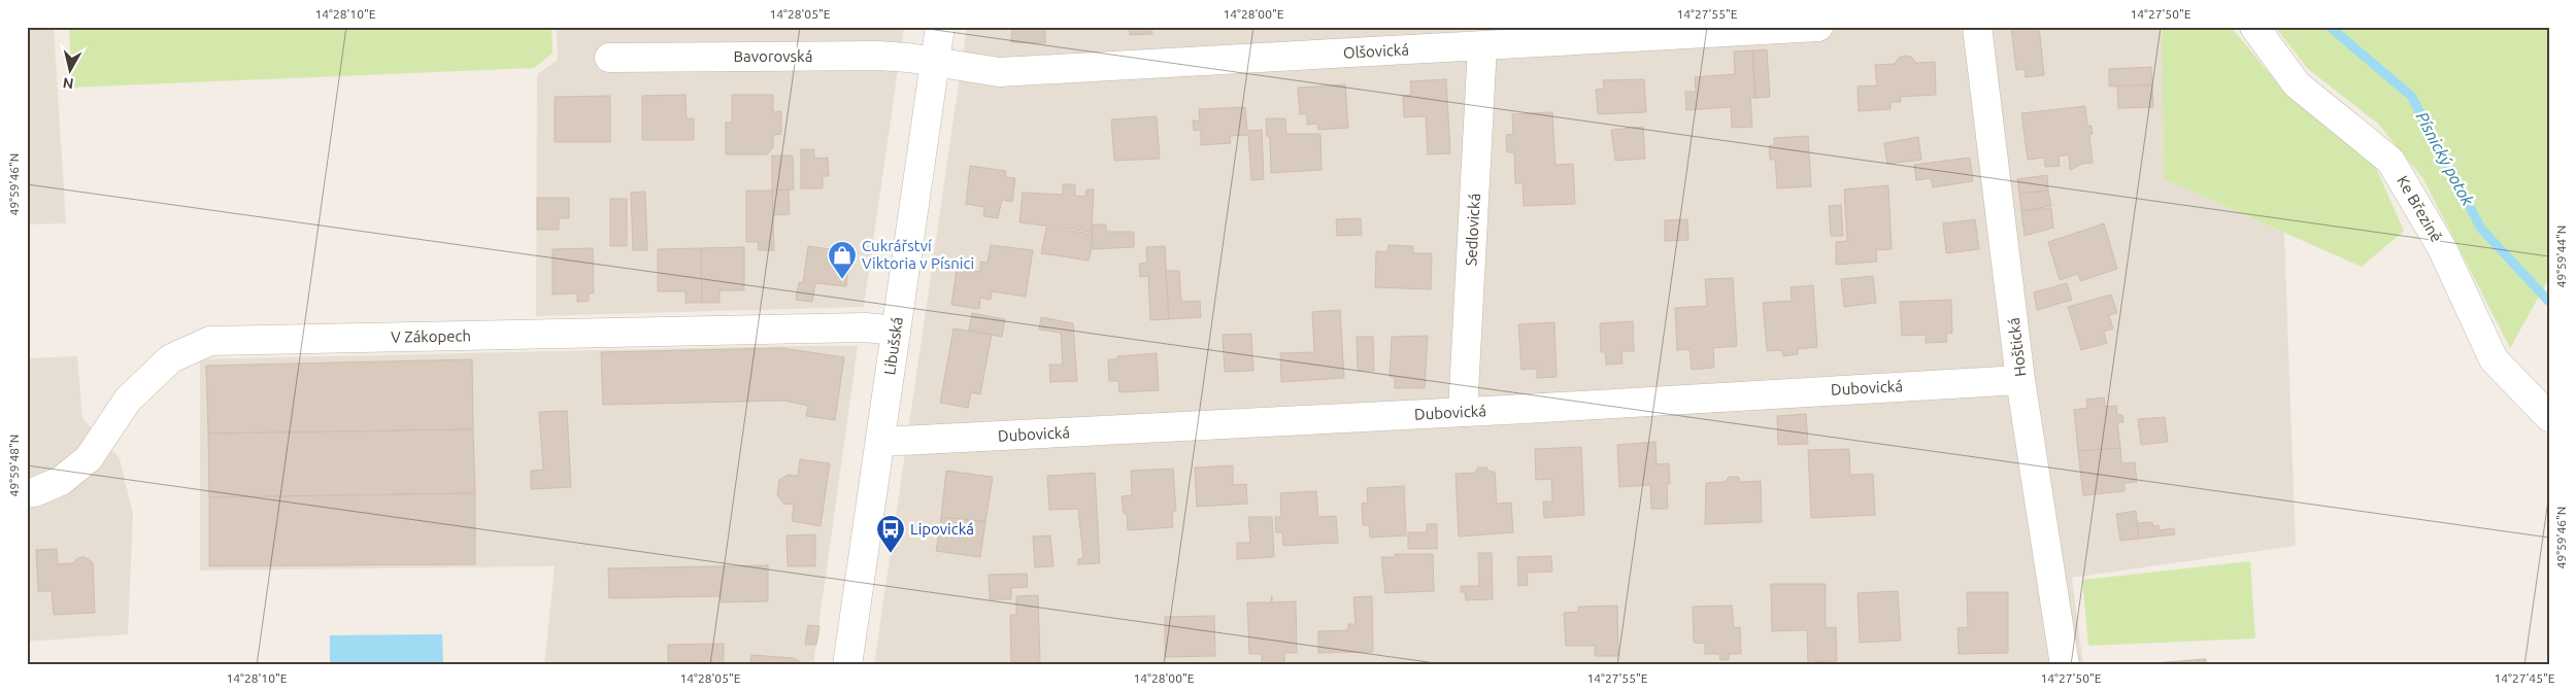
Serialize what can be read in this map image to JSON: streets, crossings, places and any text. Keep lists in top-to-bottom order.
{
  "streets": {
    "street": [
      "Olšovická",
      "Bavorovská",
      "Ke Březině",
      "Sedlovická",
      "V Zákopech",
      "Libušská",
      "Hoštická",
      "Dubovická"
    ]
  },
  "crossings": [
    ["Olšovická", "Bavorovská"],
    ["Olšovická", "Sedlovická"],
    ["Olšovická", "Libušská"],
    ["Bavorovská", "Libušská"],
    ["Sedlovická", "Dubovická"],
    ["V Zákopech", "Libušská"],
    ["Libušská", "Dubovická"],
    ["Hoštická", "Dubovická"]
  ],
  "water": ["Písnický potok"],
  "places": {
    "shop": ["Cukrářství Viktoria v Písnici"],
    "bus stop": ["Lipovická"]
  },
  "north": "bottom",
  "coordinates": [
    "14°28'10\"E",
    "14°28'05\"E",
    "14°28'00\"E",
    "14°27'55\"E",
    "14°27'50\"E",
    "49°59'46\"N",
    "49°59'44\"N",
    "49°59'48\"N",
    "14°27'45\"E"
  ]
}
